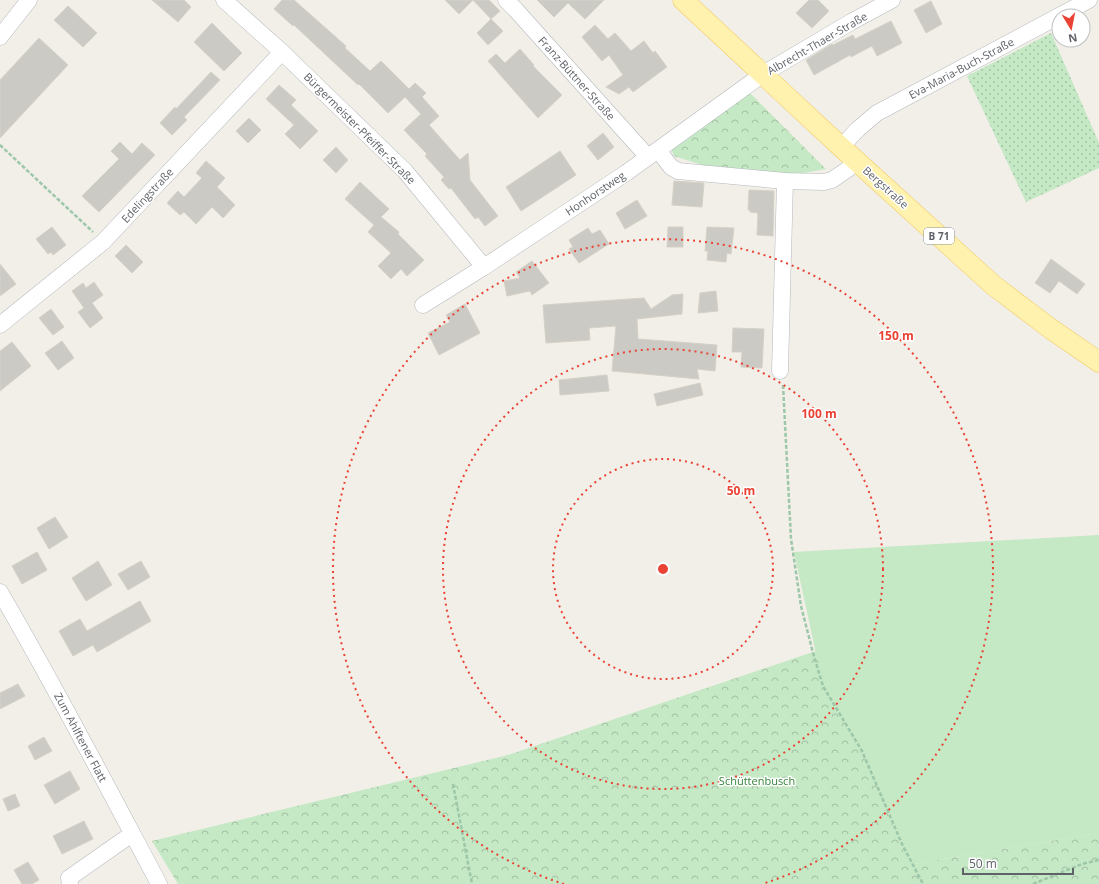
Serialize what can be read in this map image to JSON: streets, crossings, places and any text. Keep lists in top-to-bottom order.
{
  "streets": {
    "main road": ["Bergstraße", "B 71"],
    "street": [
      "Albrecht-Thaer-Straße",
      "Eva-Maria-Buch-Straße",
      "Franz-Büttner-Straße",
      "Bürgermeister-Pfeiffer-Straße",
      "Honhorstweg",
      "Edelingstraße",
      "Zum Ahlftener Flatt"
    ]
  },
  "crossings": [
    ["Albrecht-Thaer-Straße", "Bergstraße"],
    ["Albrecht-Thaer-Straße", "Honhorstweg"],
    ["Eva-Maria-Buch-Straße", "Bergstraße"],
    ["Franz-Büttner-Straße", "Bergstraße"],
    ["Franz-Büttner-Straße", "Honhorstweg"],
    ["Bürgermeister-Pfeiffer-Straße", "Honhorstweg"],
    ["Bürgermeister-Pfeiffer-Straße", "Edelingstraße"],
    ["Bergstraße", "Honhorstweg"]
  ],
  "parks": ["Schüttenbusch"],
  "scale_bar": "50 m",
  "north": "bottom",
  "rings": ["150 m", "100 m", "50 m"]
}
